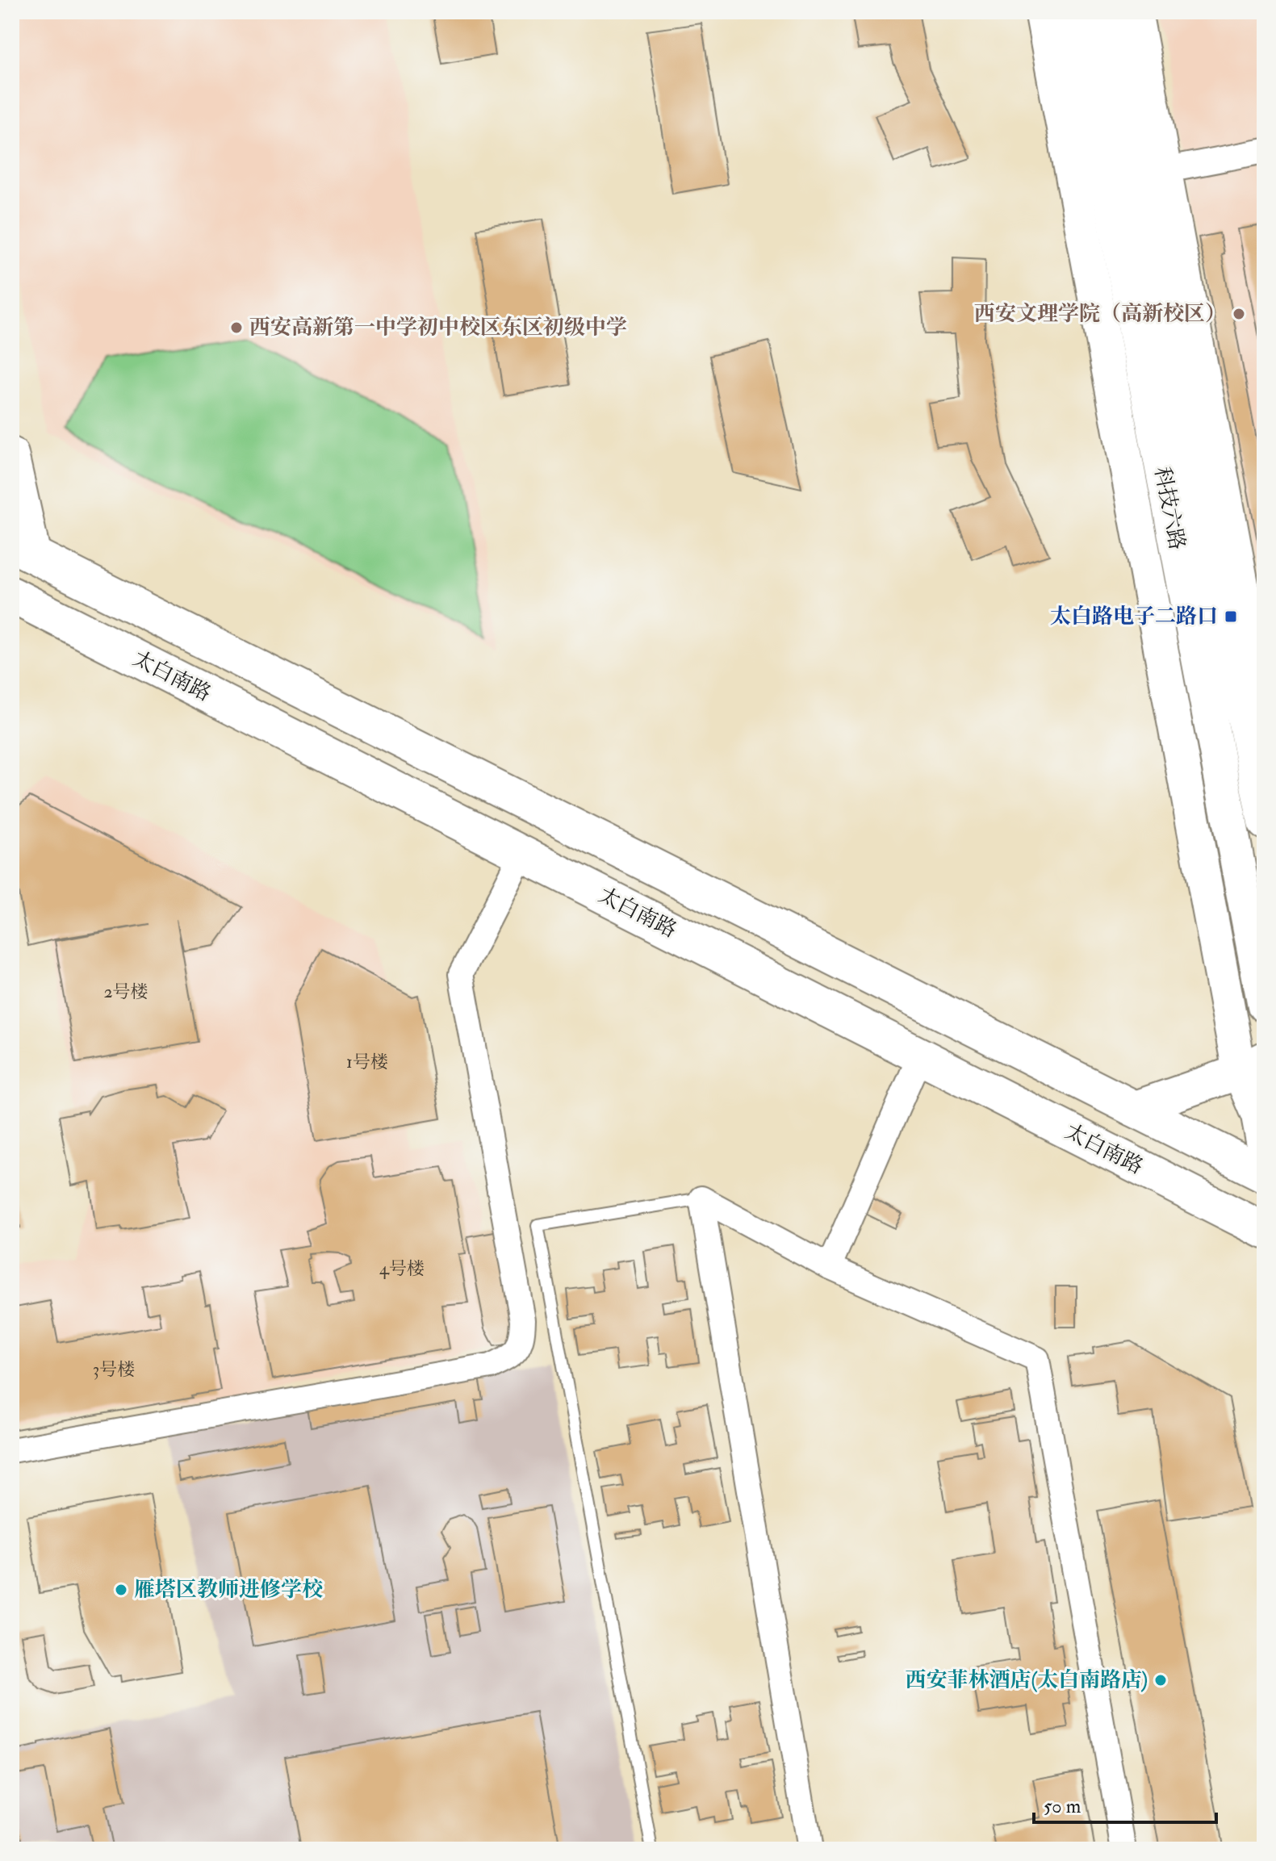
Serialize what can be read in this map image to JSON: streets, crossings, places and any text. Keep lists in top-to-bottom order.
{
  "streets": {
    "main road": ["科技六路", "太白南路"]
  },
  "places": {
    "other": [
      "西安文理学院（高新校区）",
      "西安高新第一中学初中校区东区初级中学",
      "雁塔区教师进修学校",
      "西安菲林酒店(太白南路店)"
    ],
    "transit": ["太白路电子二路口"]
  },
  "house_numbers": [
    "2号楼",
    "1号楼",
    "4号楼",
    "3号楼"
  ],
  "scale_bar": "50 m"
}
